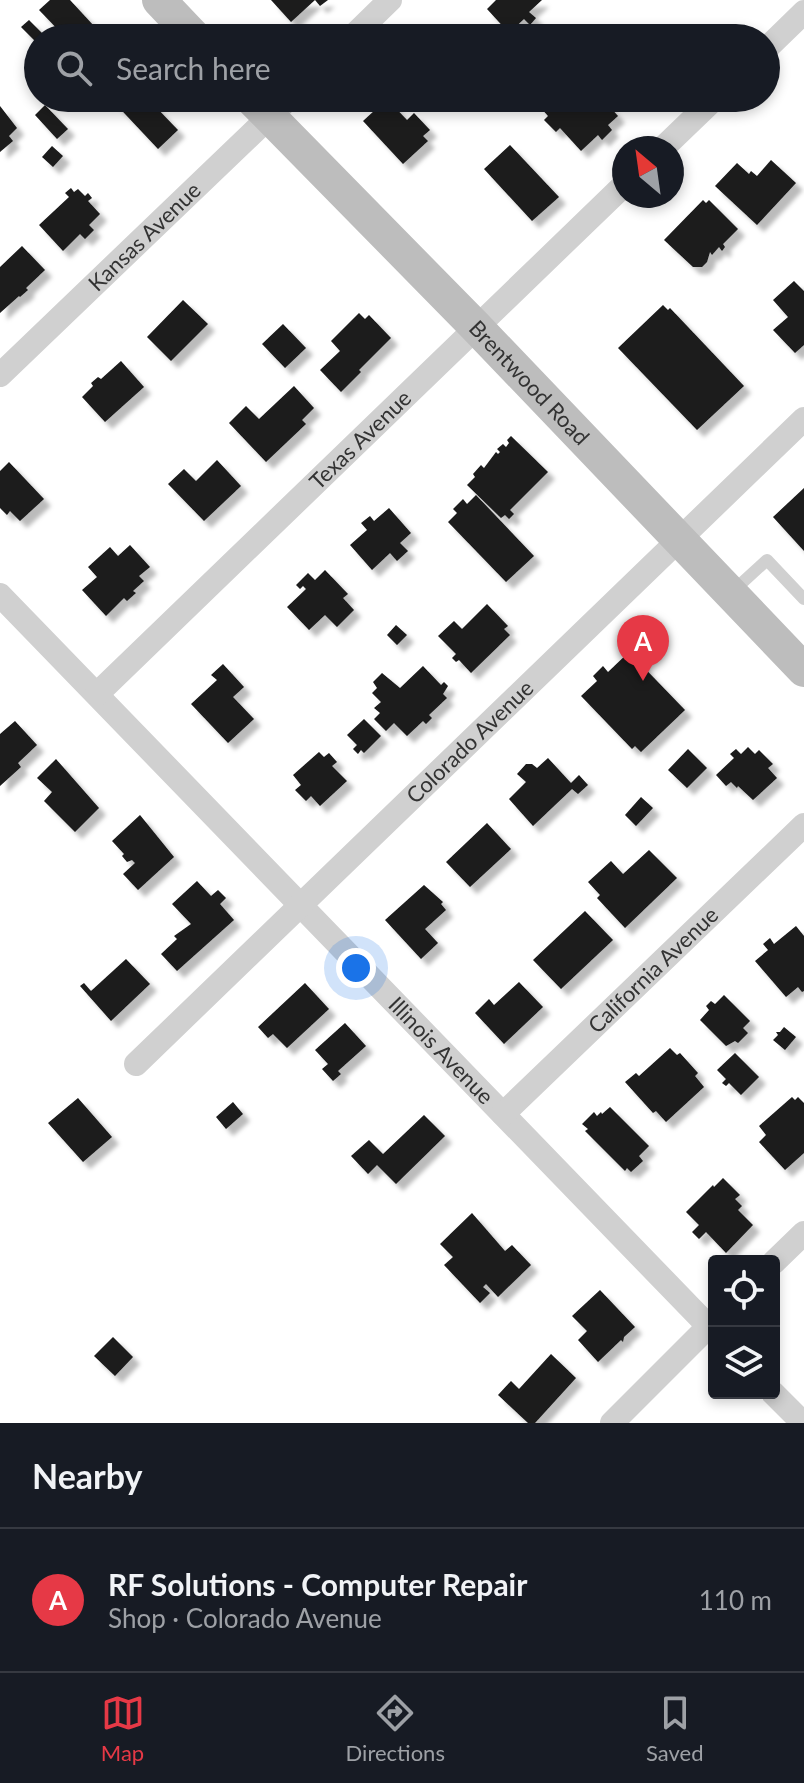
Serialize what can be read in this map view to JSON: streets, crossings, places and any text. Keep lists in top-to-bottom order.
{
  "streets": {
    "street": [
      "Kansas Avenue",
      "Brentwood Road",
      "Texas Avenue",
      "Colorado Avenue",
      "California Avenue",
      "Illinois Avenue"
    ]
  },
  "crossings": [
    ["Brentwood Road", "Texas Avenue"],
    ["Brentwood Road", "Colorado Avenue"],
    ["Texas Avenue", "Illinois Avenue"],
    ["Colorado Avenue", "Illinois Avenue"],
    ["California Avenue", "Illinois Avenue"]
  ],
  "north": "top left",
  "page": {
    "search": "Search here",
    "pins": "A",
    "heading": "Nearby",
    "list": [
      {
        "mark": "A",
        "name": "RF Solutions - Computer Repair",
        "note": "Shop · Colorado Avenue",
        "value": "110 m"
      }
    ],
    "nav": ["Map", "Directions", "Saved"]
  }
}
